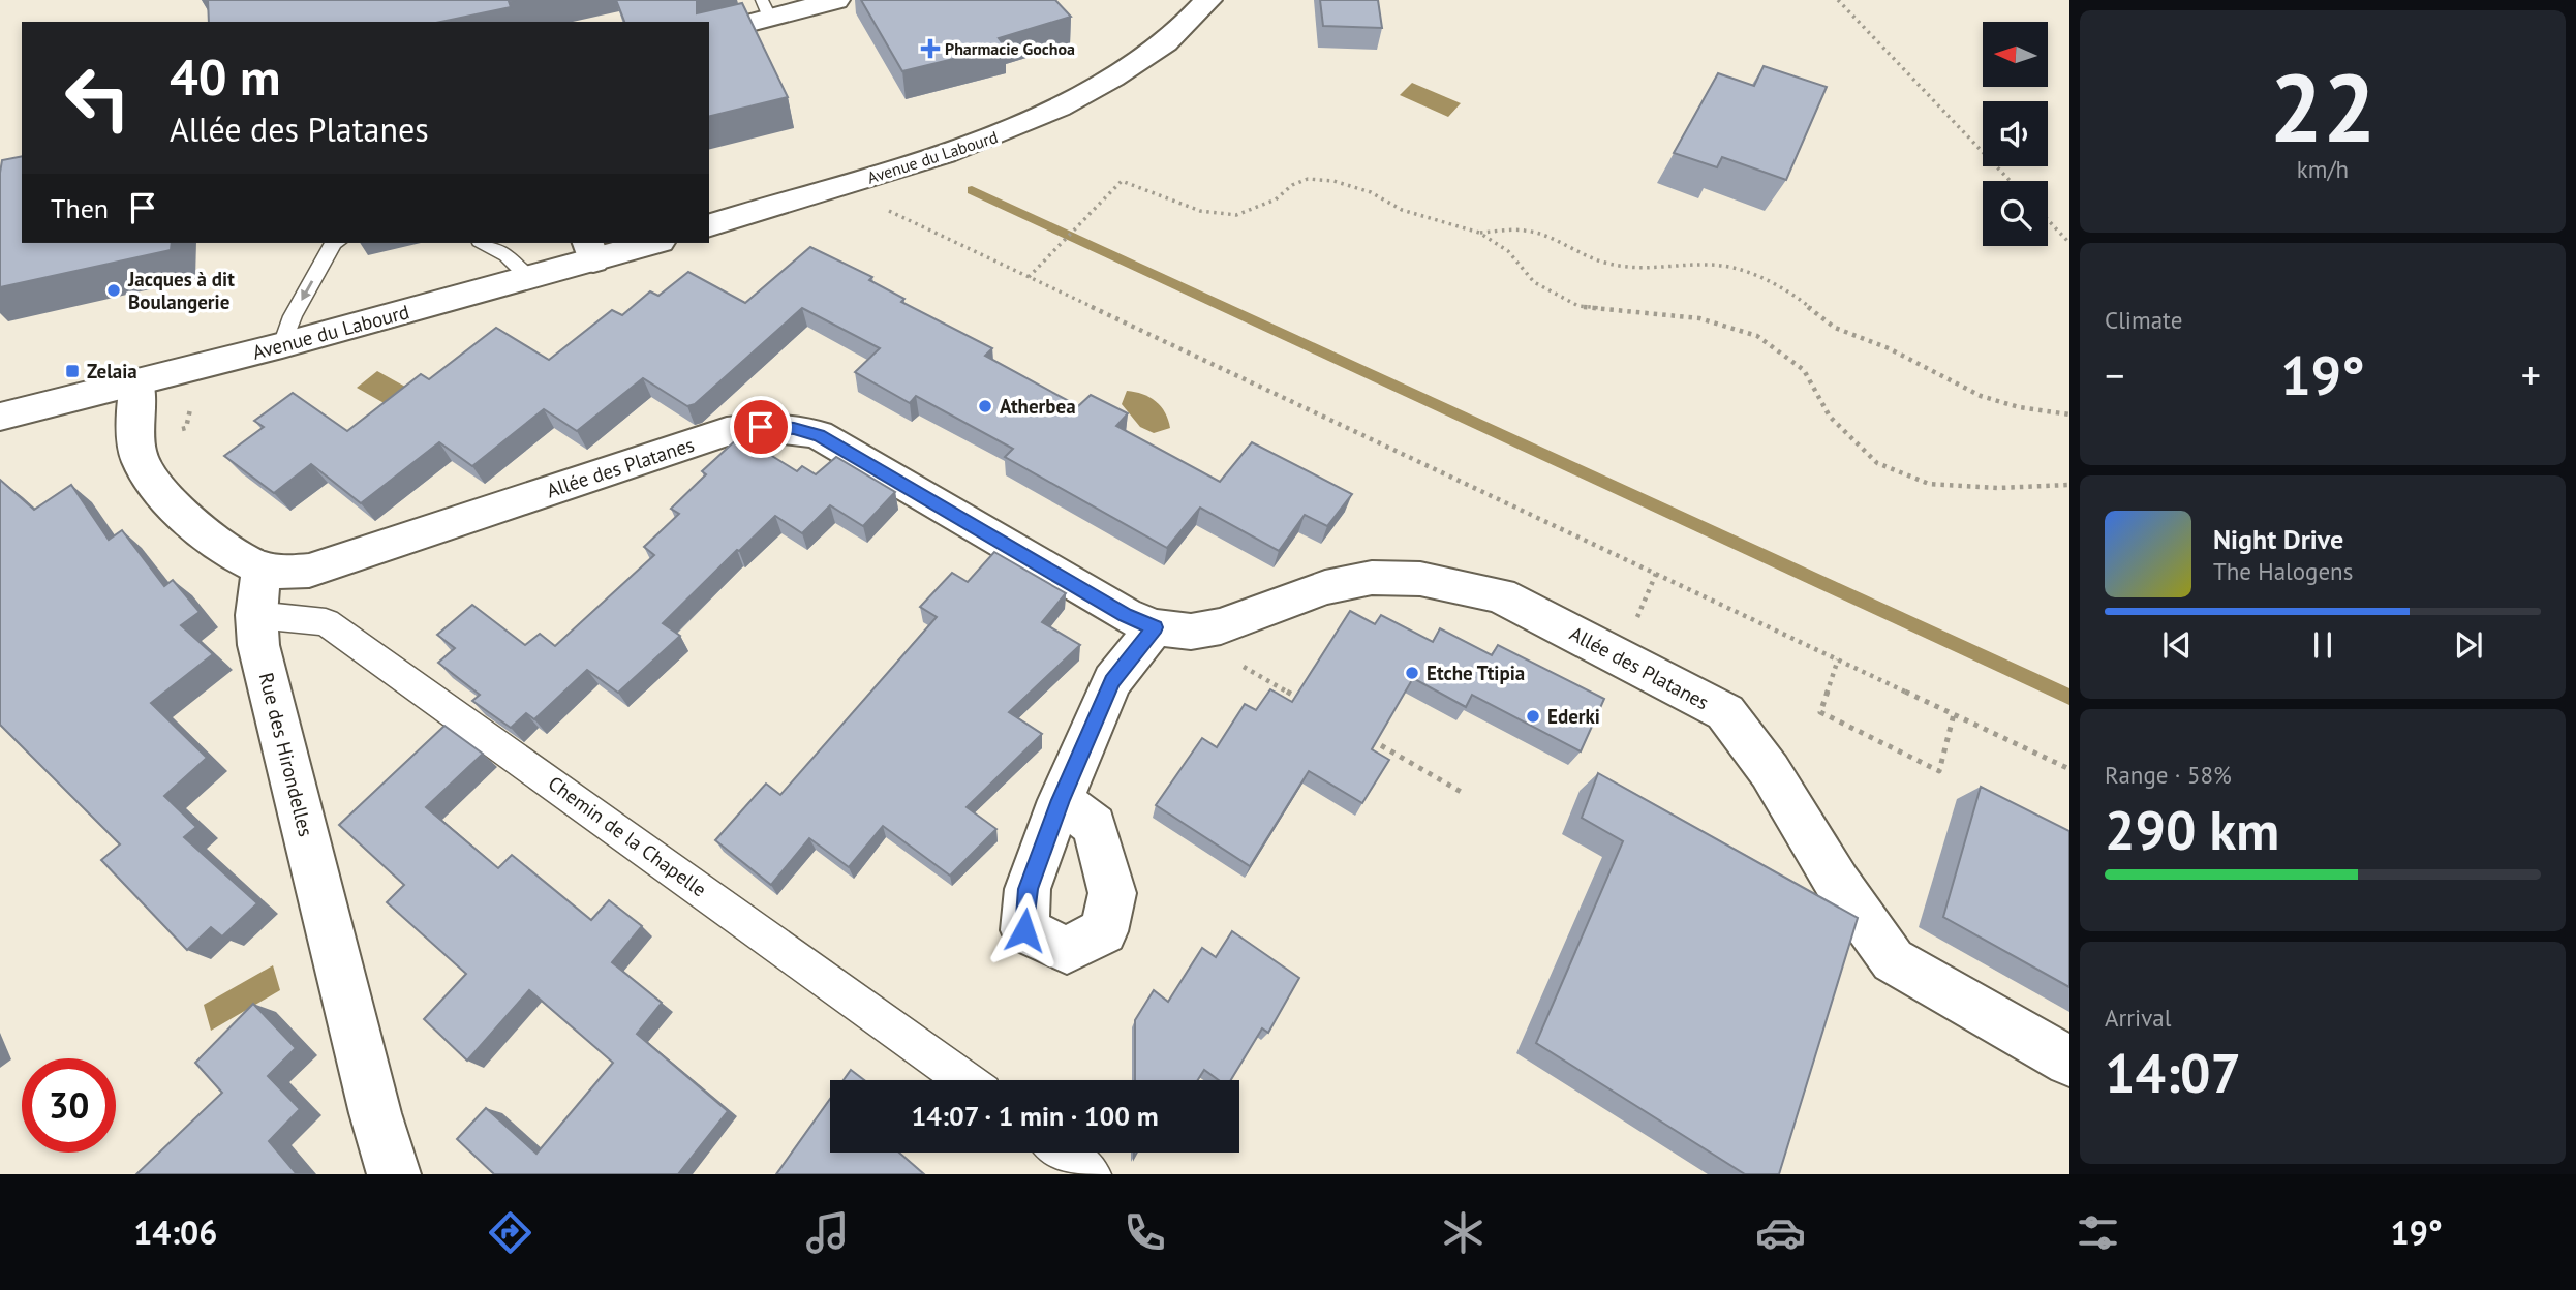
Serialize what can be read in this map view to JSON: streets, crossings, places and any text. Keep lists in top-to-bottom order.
{
  "streets": {
    "street": [
      "Avenue du Labourd",
      "Allée des Platanes",
      "Rue des Hirondelles",
      "Chemin de la Chapelle"
    ]
  },
  "crossings": [
    ["Allée des Platanes", "Rue des Hirondelles"],
    ["Rue des Hirondelles", "Chemin de la Chapelle"]
  ],
  "places": {
    "health": ["Pharmacie Gochoa"],
    "other": [
      "Jacques à dit Boulangerie",
      "Atherbea",
      "Etche Ttipia",
      "Ederki"
    ],
    "transit": ["Zelaia"]
  },
  "north": "left",
  "page": {
    "tile": [
      ["22", "km/h"],
      "Climate",
      ["Range · 58%", "290 km"],
      ["Arrival", "14:07"]
    ],
    "turn": ["40 m", "Allée des Platanes"],
    "then": "Then",
    "heat": ["−", "19°", "+"],
    "song": ["Night Drive", "The Halogens"],
    "limit": "30",
    "trip": "14:07 · 1 min · 100 m",
    "tabs": ["14:06", "19°"]
  }
}
